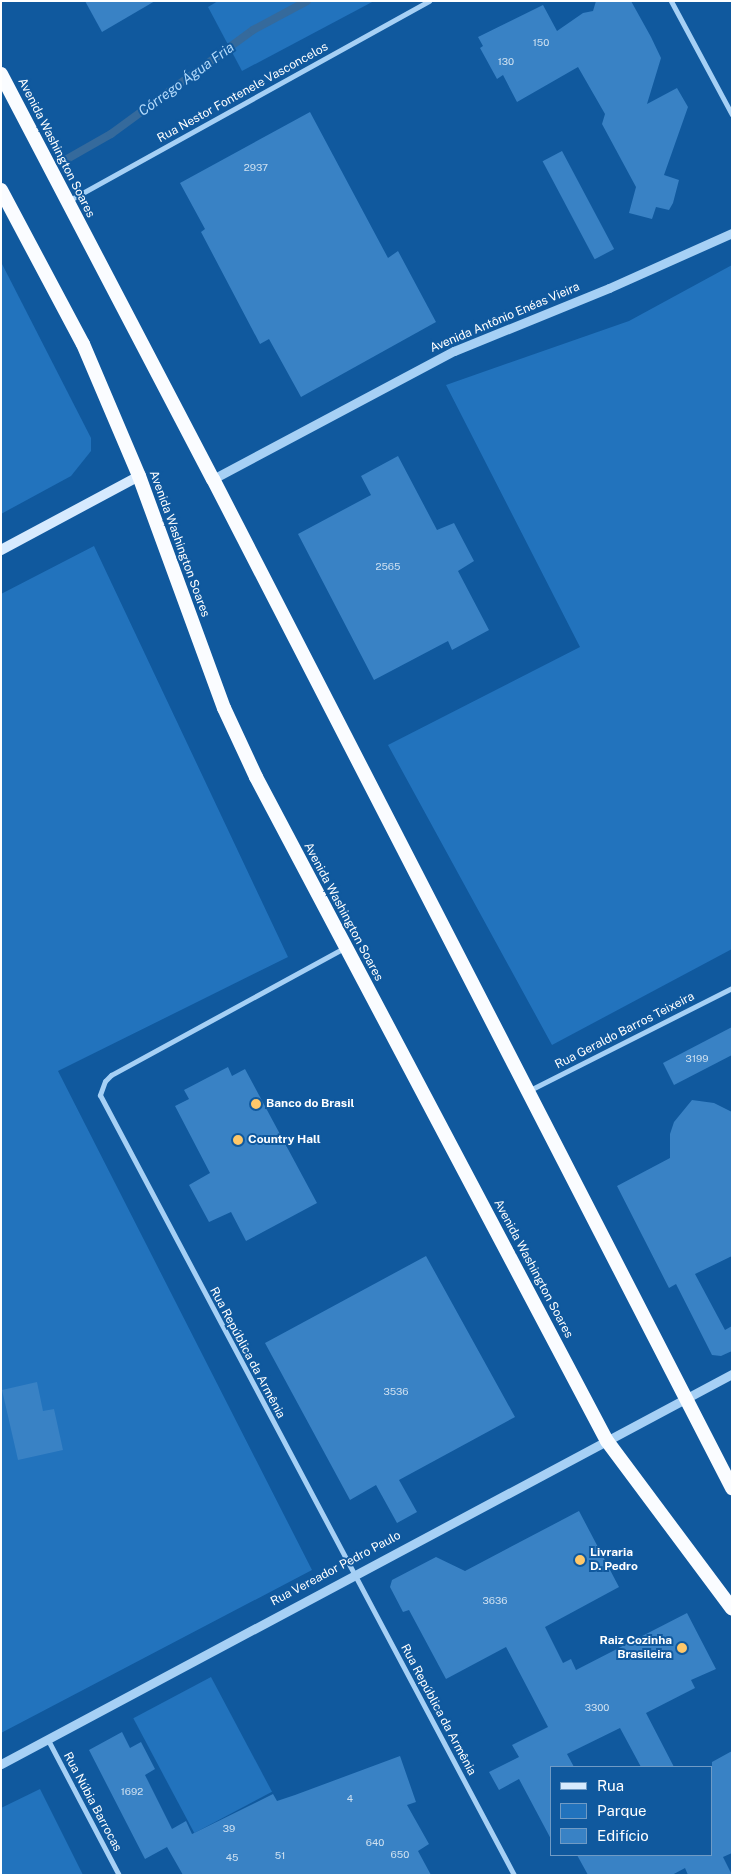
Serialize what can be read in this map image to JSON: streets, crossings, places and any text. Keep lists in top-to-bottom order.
{
  "streets": {
    "highway": ["Avenida Washington Soares"],
    "street": [
      "Rua Nestor Fontenele Vasconcelos",
      "Avenida Antônio Enéas Vieira",
      "Rua Geraldo Barros Teixeira",
      "Rua República da Armênia",
      "Rua Vereador Pedro Paulo",
      "Rua Núbia Barrocas"
    ]
  },
  "crossings": [
    ["Rua Nestor Fontenele Vasconcelos", "Avenida Washington Soares"],
    ["Avenida Washington Soares", "Avenida Antônio Enéas Vieira"],
    ["Avenida Washington Soares", "Rua Geraldo Barros Teixeira"],
    ["Avenida Washington Soares", "Rua República da Armênia"],
    ["Avenida Washington Soares", "Rua Vereador Pedro Paulo"],
    ["Rua República da Armênia", "Rua Vereador Pedro Paulo"],
    ["Rua Vereador Pedro Paulo", "Rua Núbia Barrocas"]
  ],
  "water": ["Córrego Água Fria"],
  "places": [
    "Banco do Brasil",
    "Country Hall",
    "Livraria D. Pedro",
    "Raiz Cozinha Brasileira"
  ],
  "house_numbers": [
    "150",
    "130",
    "2937",
    "2565",
    "3199",
    "3536",
    "3636",
    "3300",
    "1692",
    "4",
    "39",
    "640",
    "650",
    "51",
    "45"
  ],
  "legend": ["Rua", "Parque", "Edifício"]
}
